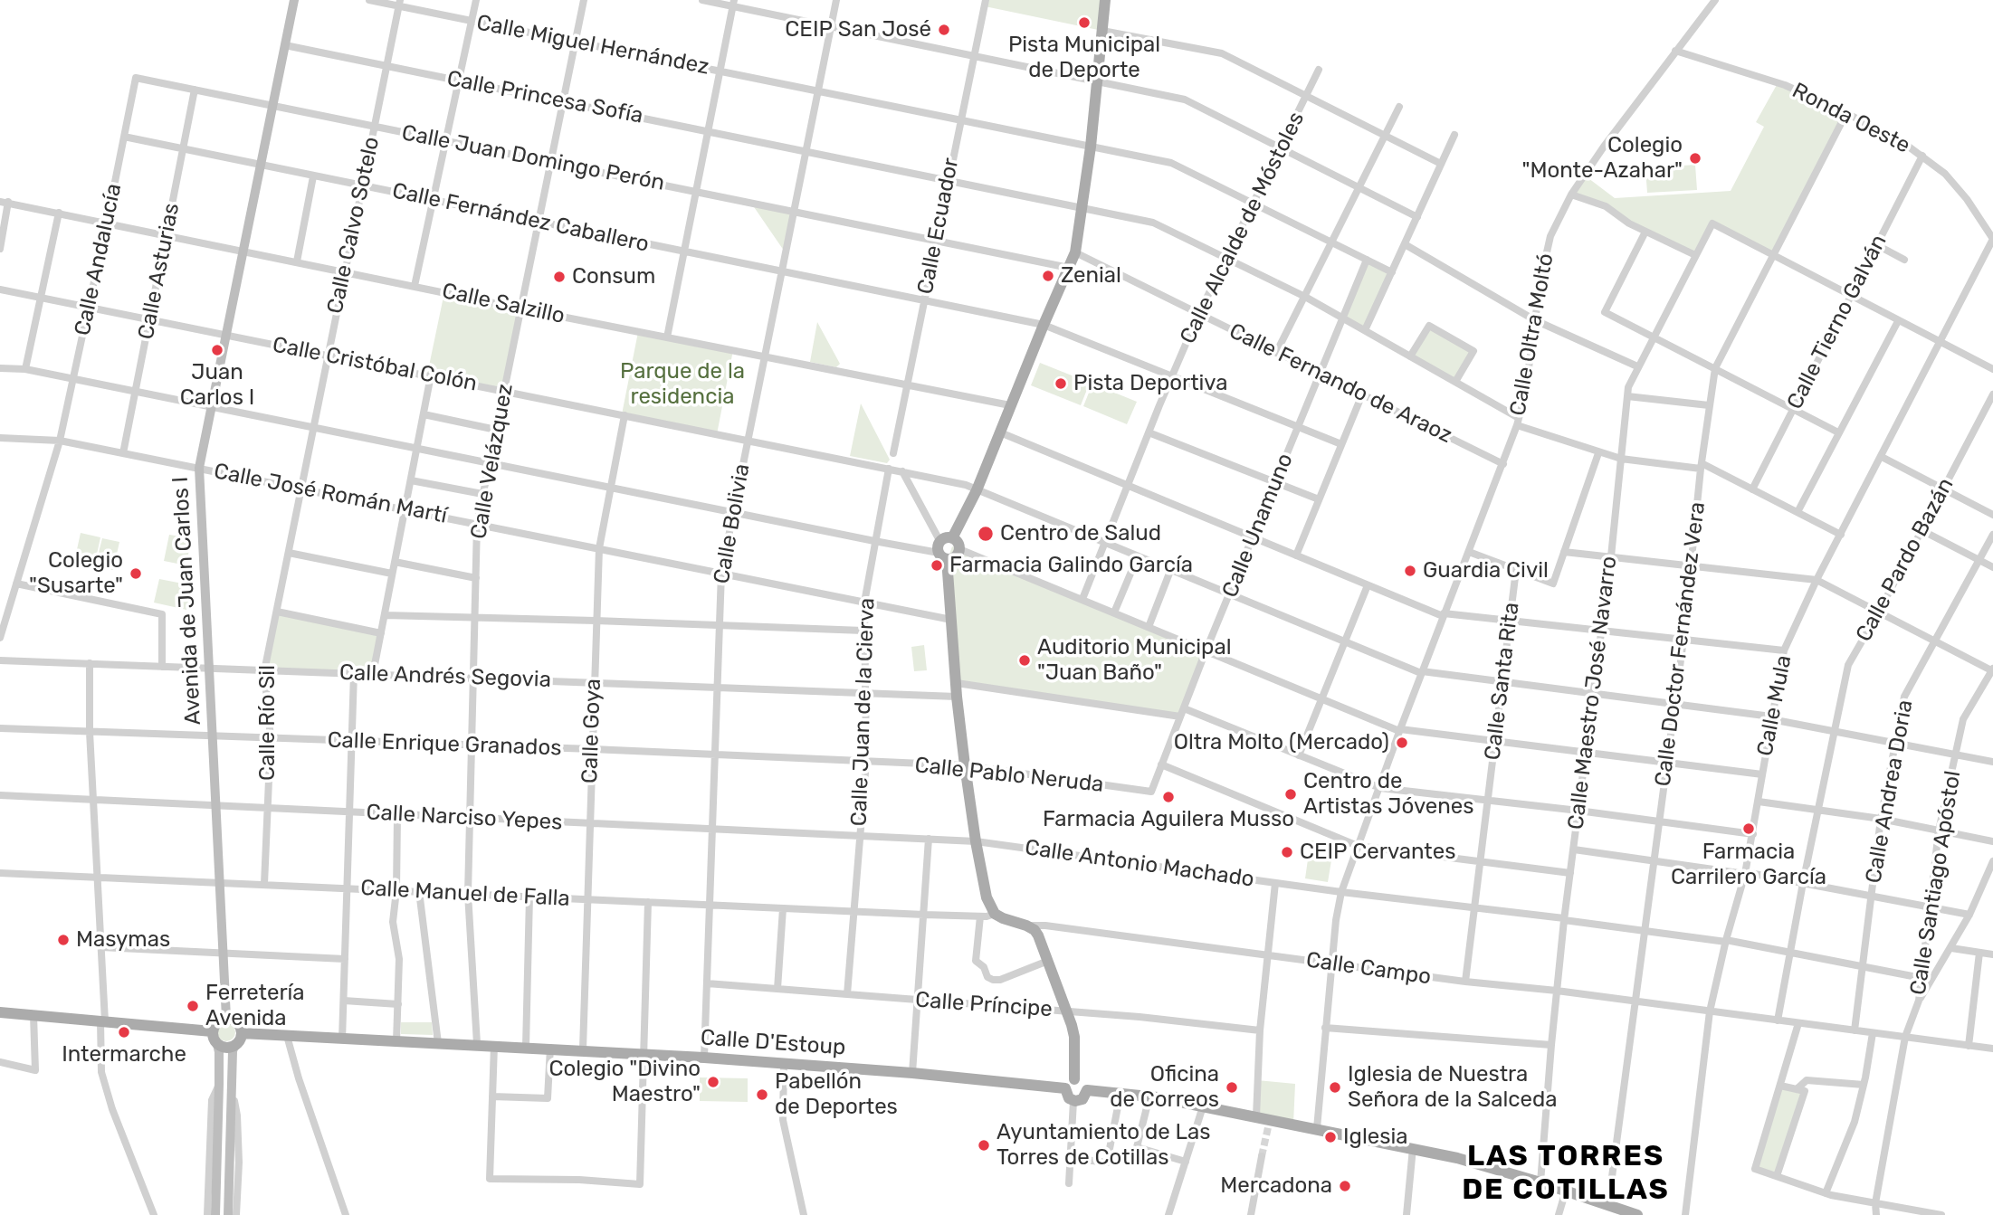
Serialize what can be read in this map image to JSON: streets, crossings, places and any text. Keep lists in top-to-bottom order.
{
  "streets": {
    "main road": ["Calle D'Estoup"],
    "street": [
      "Calle Miguel Hernández",
      "Calle Princesa Sofía",
      "Ronda Oeste",
      "Calle Juan Domingo Perón",
      "Calle Fernández Caballero",
      "Calle Calvo Sotelo",
      "Calle Ecuador",
      "Calle Alcalde de Móstoles",
      "Calle Andalucía",
      "Calle Asturias",
      "Calle Salzillo",
      "Calle Tierno Galván",
      "Calle Oltra Moltó",
      "Calle Cristóbal Colón",
      "Calle Fernando de Araoz",
      "Calle Velázquez",
      "Calle José Román Martí",
      "Calle Bolivia",
      "Calle Unamuno",
      "Calle Pardo Bazán",
      "Avenida de Juan Carlos I",
      "Calle Doctor Fernández Vera",
      "Calle Andrés Segovia",
      "Calle Santa Rita",
      "Calle Maestro José Navarro",
      "Calle Mula",
      "Calle Juan de la Cierva",
      "Calle Río Sil",
      "Calle Goya",
      "Calle Enrique Granados",
      "Calle Pablo Neruda",
      "Calle Andrea Doria",
      "Calle Narciso Yepes",
      "Calle Antonio Machado",
      "Calle Santiago Apóstol",
      "Calle Manuel de Falla",
      "Calle Campo",
      "Calle Príncipe"
    ]
  },
  "crossings": [
    ["Calle Miguel Hernández", "Calle Calvo Sotelo"],
    ["Calle Miguel Hernández", "Calle Ecuador"],
    ["Calle Miguel Hernández", "Calle Alcalde de Móstoles"],
    ["Calle Miguel Hernández", "Calle Velázquez"],
    ["Calle Miguel Hernández", "Calle Bolivia"],
    ["Calle Miguel Hernández", "Calle Unamuno"],
    ["Calle Princesa Sofía", "Calle Calvo Sotelo"],
    ["Calle Princesa Sofía", "Calle Ecuador"],
    ["Calle Princesa Sofía", "Calle Alcalde de Móstoles"],
    ["Calle Princesa Sofía", "Calle Oltra Moltó"],
    ["Calle Princesa Sofía", "Calle Velázquez"],
    ["Calle Princesa Sofía", "Calle Bolivia"],
    ["Calle Princesa Sofía", "Calle Unamuno"],
    ["Calle Princesa Sofía", "Avenida de Juan Carlos I"],
    ["Calle Princesa Sofía", "Calle Doctor Fernández Vera"],
    ["Calle Princesa Sofía", "Calle Maestro José Navarro"],
    ["Ronda Oeste", "Calle Tierno Galván"],
    ["Ronda Oeste", "Calle Oltra Moltó"],
    ["Ronda Oeste", "Calle Doctor Fernández Vera"],
    ["Ronda Oeste", "Calle Mula"],
    ["Calle Juan Domingo Perón", "Calle Calvo Sotelo"],
    ["Calle Juan Domingo Perón", "Calle Ecuador"],
    ["Calle Juan Domingo Perón", "Calle Andalucía"],
    ["Calle Juan Domingo Perón", "Calle Asturias"],
    ["Calle Juan Domingo Perón", "Calle Velázquez"],
    ["Calle Juan Domingo Perón", "Calle Bolivia"],
    ["Calle Juan Domingo Perón", "Avenida de Juan Carlos I"],
    ["Calle Fernández Caballero", "Calle Calvo Sotelo"],
    ["Calle Fernández Caballero", "Calle Ecuador"],
    ["Calle Fernández Caballero", "Calle Alcalde de Móstoles"],
    ["Calle Fernández Caballero", "Calle Andalucía"],
    ["Calle Fernández Caballero", "Calle Asturias"],
    ["Calle Fernández Caballero", "Calle Velázquez"],
    ["Calle Fernández Caballero", "Calle Bolivia"],
    ["Calle Fernández Caballero", "Calle Unamuno"],
    ["Calle Fernández Caballero", "Avenida de Juan Carlos I"],
    ["Calle Calvo Sotelo", "Calle Salzillo"],
    ["Calle Calvo Sotelo", "Calle Cristóbal Colón"],
    ["Calle Calvo Sotelo", "Calle José Román Martí"],
    ["Calle Calvo Sotelo", "Calle Río Sil"],
    ["Calle Ecuador", "Calle Salzillo"],
    ["Calle Alcalde de Móstoles", "Calle Cristóbal Colón"],
    ["Calle Alcalde de Móstoles", "Calle Fernando de Araoz"],
    ["Calle Andalucía", "Calle Salzillo"],
    ["Calle Andalucía", "Calle Cristóbal Colón"],
    ["Calle Andalucía", "Calle José Román Martí"],
    ["Calle Asturias", "Calle Salzillo"],
    ["Calle Asturias", "Calle Cristóbal Colón"],
    ["Calle Asturias", "Calle José Román Martí"],
    ["Calle Salzillo", "Calle Velázquez"],
    ["Calle Salzillo", "Calle Bolivia"],
    ["Calle Salzillo", "Avenida de Juan Carlos I"],
    ["Calle Oltra Moltó", "Calle Cristóbal Colón"],
    ["Calle Oltra Moltó", "Calle Fernando de Araoz"],
    ["Calle Oltra Moltó", "Calle Antonio Machado"],
    ["Calle Oltra Moltó", "Calle Campo"],
    ["Calle Cristóbal Colón", "Calle Velázquez"],
    ["Calle Cristóbal Colón", "Calle Bolivia"],
    ["Calle Cristóbal Colón", "Calle Unamuno"],
    ["Calle Cristóbal Colón", "Calle Pardo Bazán"],
    ["Calle Cristóbal Colón", "Avenida de Juan Carlos I"],
    ["Calle Cristóbal Colón", "Calle Doctor Fernández Vera"],
    ["Calle Cristóbal Colón", "Calle Santa Rita"],
    ["Calle Cristóbal Colón", "Calle Maestro José Navarro"],
    ["Calle Cristóbal Colón", "Calle Mula"],
    ["Calle Cristóbal Colón", "Calle Juan de la Cierva"],
    ["Calle Cristóbal Colón", "Calle Goya"],
    ["Calle Cristóbal Colón", "Calle Andrea Doria"],
    ["Calle Cristóbal Colón", "Calle Santiago Apóstol"],
    ["Calle Fernando de Araoz", "Calle Unamuno"],
    ["Calle Velázquez", "Calle José Román Martí"],
    ["Calle Velázquez", "Calle Andrés Segovia"],
    ["Calle Velázquez", "Calle Enrique Granados"],
    ["Calle Velázquez", "Calle Narciso Yepes"],
    ["Calle Velázquez", "Calle Manuel de Falla"],
    ["Calle Velázquez", "Calle D'Estoup"],
    ["Calle José Román Martí", "Calle Bolivia"],
    ["Calle José Román Martí", "Avenida de Juan Carlos I"],
    ["Calle José Román Martí", "Calle Juan de la Cierva"],
    ["Calle José Román Martí", "Calle Río Sil"],
    ["Calle José Román Martí", "Calle Goya"],
    ["Calle Bolivia", "Calle Andrés Segovia"],
    ["Calle Bolivia", "Calle Enrique Granados"],
    ["Calle Bolivia", "Calle Pablo Neruda"],
    ["Calle Bolivia", "Calle Narciso Yepes"],
    ["Calle Bolivia", "Calle Antonio Machado"],
    ["Calle Bolivia", "Calle Manuel de Falla"],
    ["Calle Bolivia", "Calle Príncipe"],
    ["Calle Bolivia", "Calle D'Estoup"],
    ["Calle Unamuno", "Calle Pablo Neruda"],
    ["Calle Pardo Bazán", "Calle Antonio Machado"],
    ["Calle Pardo Bazán", "Calle Campo"],
    ["Avenida de Juan Carlos I", "Calle Andrés Segovia"],
    ["Avenida de Juan Carlos I", "Calle Enrique Granados"],
    ["Avenida de Juan Carlos I", "Calle Narciso Yepes"],
    ["Avenida de Juan Carlos I", "Calle Manuel de Falla"],
    ["Avenida de Juan Carlos I", "Calle D'Estoup"],
    ["Calle Doctor Fernández Vera", "Calle Maestro José Navarro"],
    ["Calle Doctor Fernández Vera", "Calle Antonio Machado"],
    ["Calle Doctor Fernández Vera", "Calle Campo"],
    ["Calle Andrés Segovia", "Calle Juan de la Cierva"],
    ["Calle Andrés Segovia", "Calle Río Sil"],
    ["Calle Andrés Segovia", "Calle Goya"],
    ["Calle Santa Rita", "Calle Antonio Machado"],
    ["Calle Santa Rita", "Calle Campo"],
    ["Calle Maestro José Navarro", "Calle Antonio Machado"],
    ["Calle Maestro José Navarro", "Calle Campo"],
    ["Calle Mula", "Calle Antonio Machado"],
    ["Calle Mula", "Calle Campo"],
    ["Calle Juan de la Cierva", "Calle Pablo Neruda"],
    ["Calle Juan de la Cierva", "Calle Antonio Machado"],
    ["Calle Juan de la Cierva", "Calle Príncipe"],
    ["Calle Río Sil", "Calle Enrique Granados"],
    ["Calle Río Sil", "Calle Narciso Yepes"],
    ["Calle Río Sil", "Calle Manuel de Falla"],
    ["Calle Goya", "Calle Enrique Granados"],
    ["Calle Goya", "Calle Narciso Yepes"],
    ["Calle Goya", "Calle Manuel de Falla"],
    ["Calle Goya", "Calle D'Estoup"],
    ["Calle Enrique Granados", "Calle Pablo Neruda"],
    ["Calle Andrea Doria", "Calle Antonio Machado"],
    ["Calle Andrea Doria", "Calle Campo"],
    ["Calle Narciso Yepes", "Calle Antonio Machado"],
    ["Calle Antonio Machado", "Calle Santiago Apóstol"],
    ["Calle Santiago Apóstol", "Calle Campo"]
  ],
  "districts": ["LAS TORRES DE COTILLAS"],
  "parks": ["Parque de la residencia"],
  "places": [
    "Pista Municipal de Deporte",
    "CEIP San José",
    "Colegio \"Monte-Azahar\"",
    "Zenial",
    "Consum",
    "Juan Carlos I",
    "Pista Deportiva",
    "Centro de Salud",
    "Farmacia Galindo García",
    "Guardia Civil",
    "Colegio \"Susarte\"",
    "Auditorio Municipal \"Juan Baño\"",
    "Oltra Molto (Mercado)",
    "Centro de Artistas Jóvenes",
    "Farmacia Aguilera Musso",
    "Farmacia Carrilero García",
    "CEIP Cervantes",
    "Masymas",
    "Ferretería Avenida",
    "Intermarche",
    "Colegio \"Divino Maestro\"",
    "Oficina de Correos",
    "Iglesia de Nuestra Señora de la Salceda",
    "Pabellón de Deportes",
    "Iglesia",
    "Ayuntamiento de Las Torres de Cotillas",
    "Mercadona"
  ]
}
